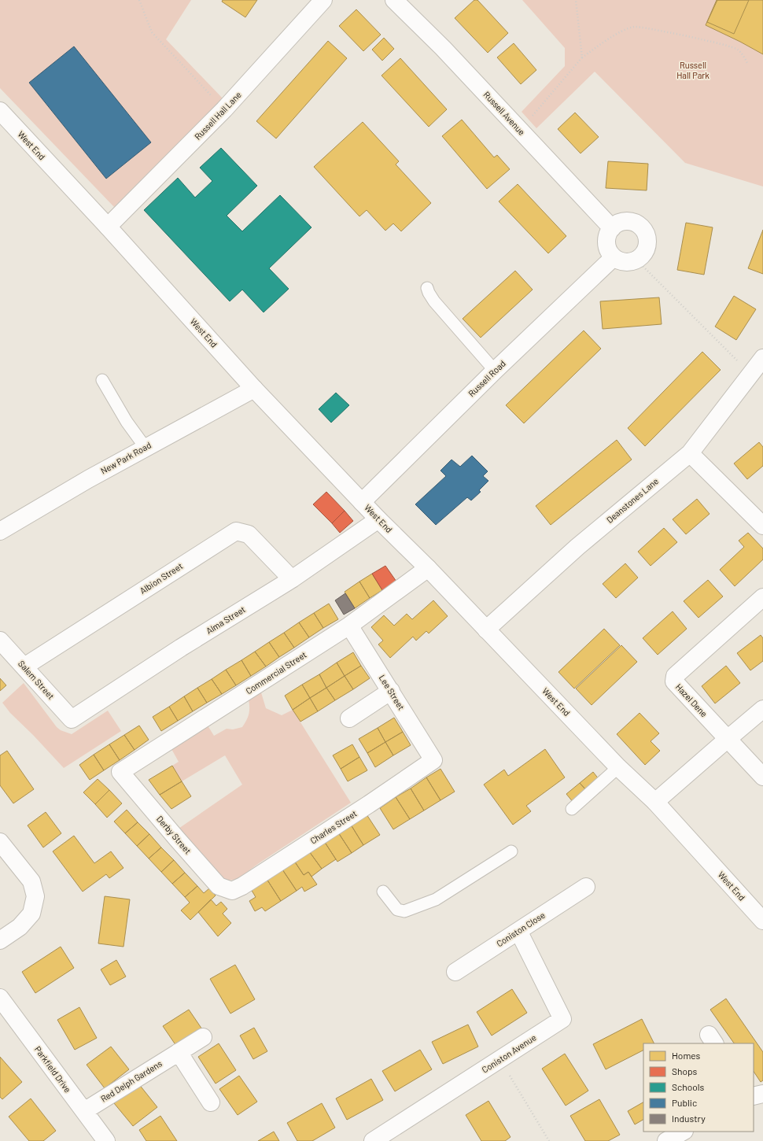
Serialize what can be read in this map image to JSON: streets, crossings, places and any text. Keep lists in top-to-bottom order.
{
  "streets": {
    "street": [
      "Russell Avenue",
      "Russell Hall Lane",
      "West End",
      "Russell Road",
      "New Park Road",
      "Deanstones Lane",
      "Albion Street",
      "Alma Street",
      "Commercial Street",
      "Salem Street",
      "Lee Street",
      "Hazel Dene",
      "Charles Street",
      "Derby Street",
      "Coniston Close",
      "Coniston Avenue",
      "Parkfield Drive",
      "Red Delph Gardens"
    ]
  },
  "crossings": [
    ["Russell Avenue", "Russell Road"],
    ["Russell Hall Lane", "West End"],
    ["West End", "Russell Road"],
    ["West End", "New Park Road"],
    ["West End", "Deanstones Lane"],
    ["West End", "Alma Street"],
    ["West End", "Commercial Street"],
    ["Albion Street", "Alma Street"],
    ["Albion Street", "Salem Street"],
    ["Alma Street", "Salem Street"],
    ["Commercial Street", "Lee Street"],
    ["Commercial Street", "Derby Street"],
    ["Lee Street", "Charles Street"],
    ["Charles Street", "Derby Street"],
    ["Coniston Close", "Coniston Avenue"],
    ["Parkfield Drive", "Red Delph Gardens"]
  ],
  "parks": ["Russell Hall Park"],
  "legend": [
    "Homes",
    "Shops",
    "Schools",
    "Public",
    "Industry"
  ]
}
